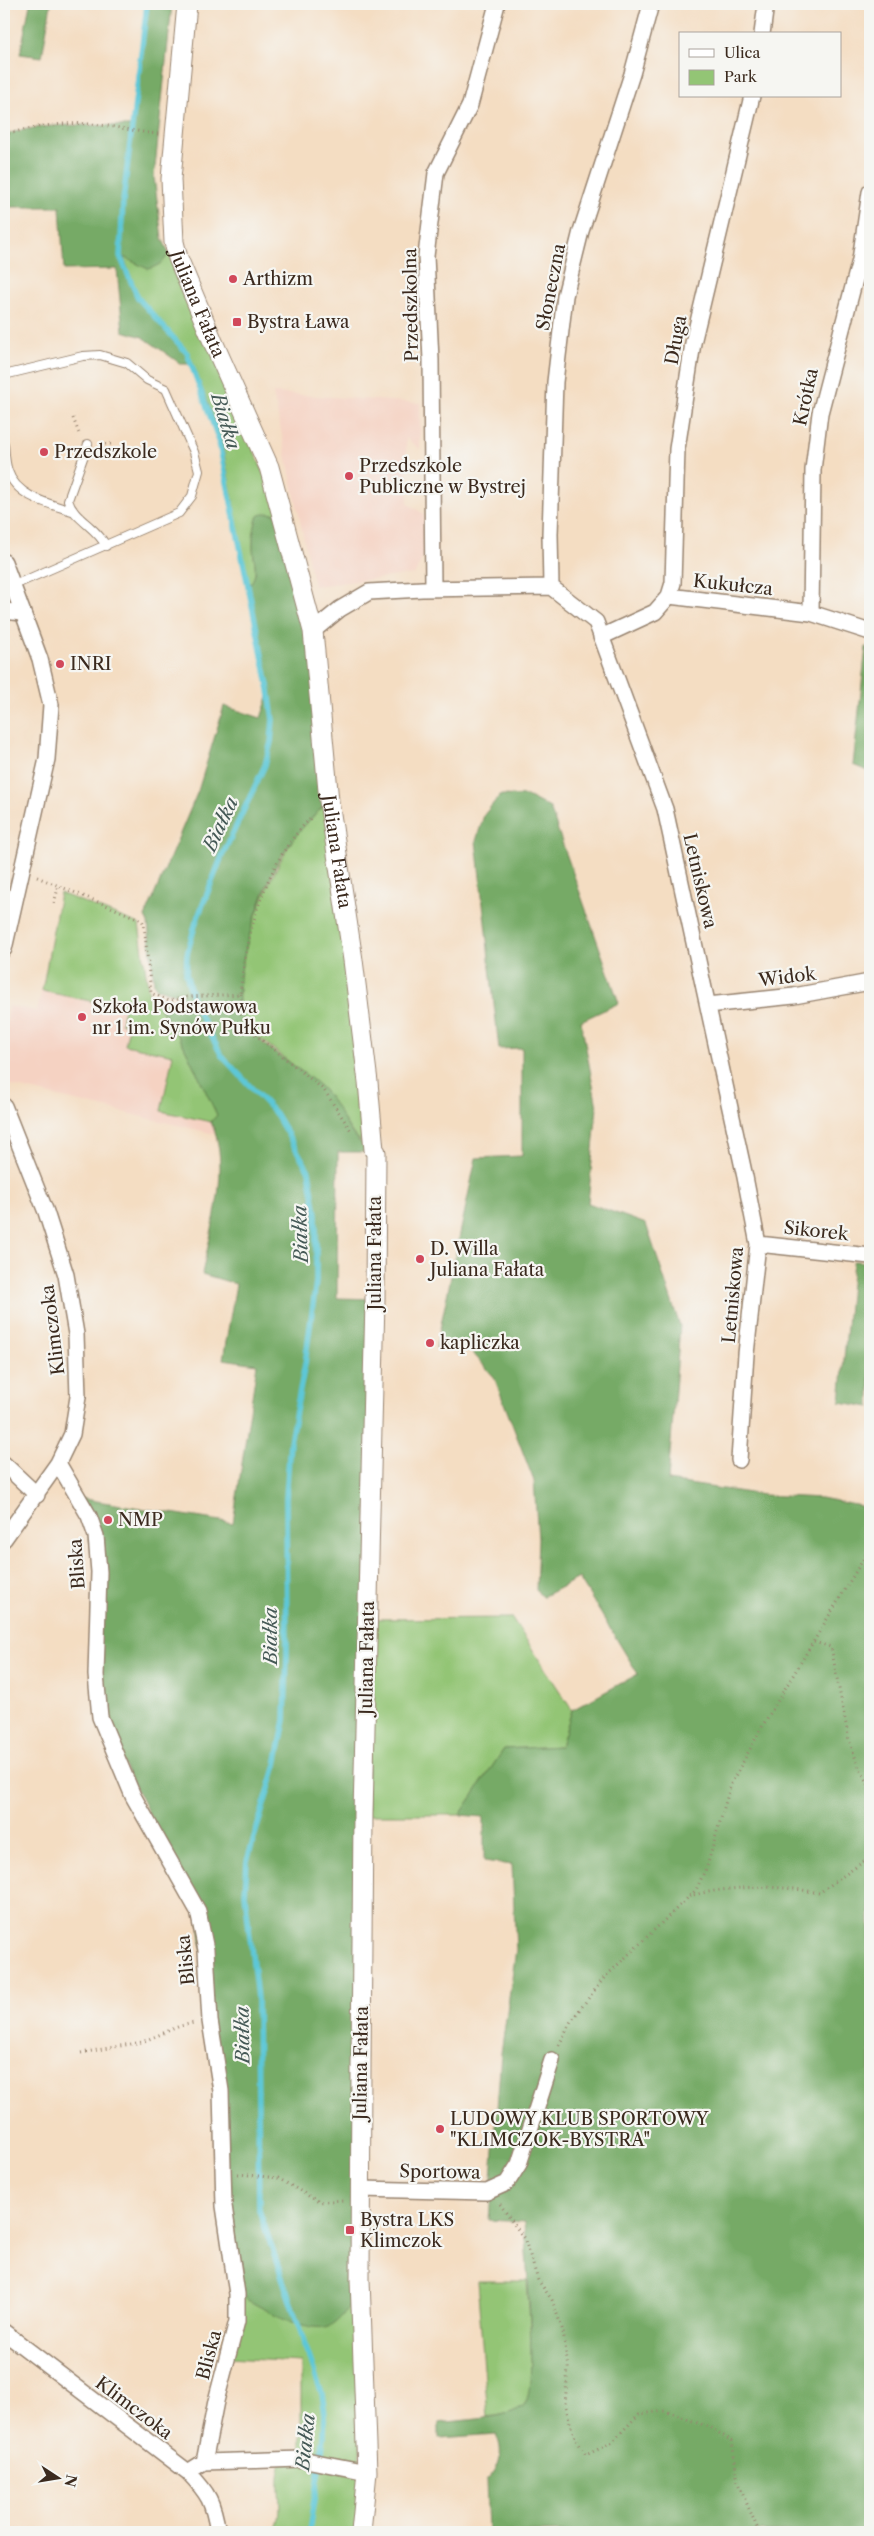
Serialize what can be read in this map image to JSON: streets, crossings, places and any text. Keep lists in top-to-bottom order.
{
  "streets": {
    "street": [
      "Słoneczna",
      "Juliana Fałata",
      "Przedszkolna",
      "Długa",
      "Krótka",
      "Kukułcza",
      "Letniskowa",
      "Widok",
      "Sikorek",
      "Klimczoka",
      "Bliska",
      "Sportowa"
    ]
  },
  "crossings": [
    ["Słoneczna", "Letniskowa"],
    ["Juliana Fałata", "Sportowa"],
    ["Długa", "Kukułcza"],
    ["Krótka", "Kukułcza"],
    ["Kukułcza", "Letniskowa"],
    ["Letniskowa", "Widok"],
    ["Letniskowa", "Sikorek"],
    ["Klimczoka", "Bliska"]
  ],
  "water": ["Białka"],
  "places": {
    "other": [
      "Arthizm",
      "Przedszkole",
      "Przedszkole Publiczne w Bystrej",
      "INRI",
      "Szkoła Podstawowa nr 1 im. Synów Pułku",
      "D. Willa Juliana Fałata",
      "kapliczka",
      "NMP",
      "LUDOWY KLUB SPORTOWY \"KLIMCZOK-BYSTRA\""
    ],
    "transit": ["Bystra Ława", "Bystra LKS Klimczok"]
  },
  "legend": ["Ulica", "Park"],
  "north": "right"
}
